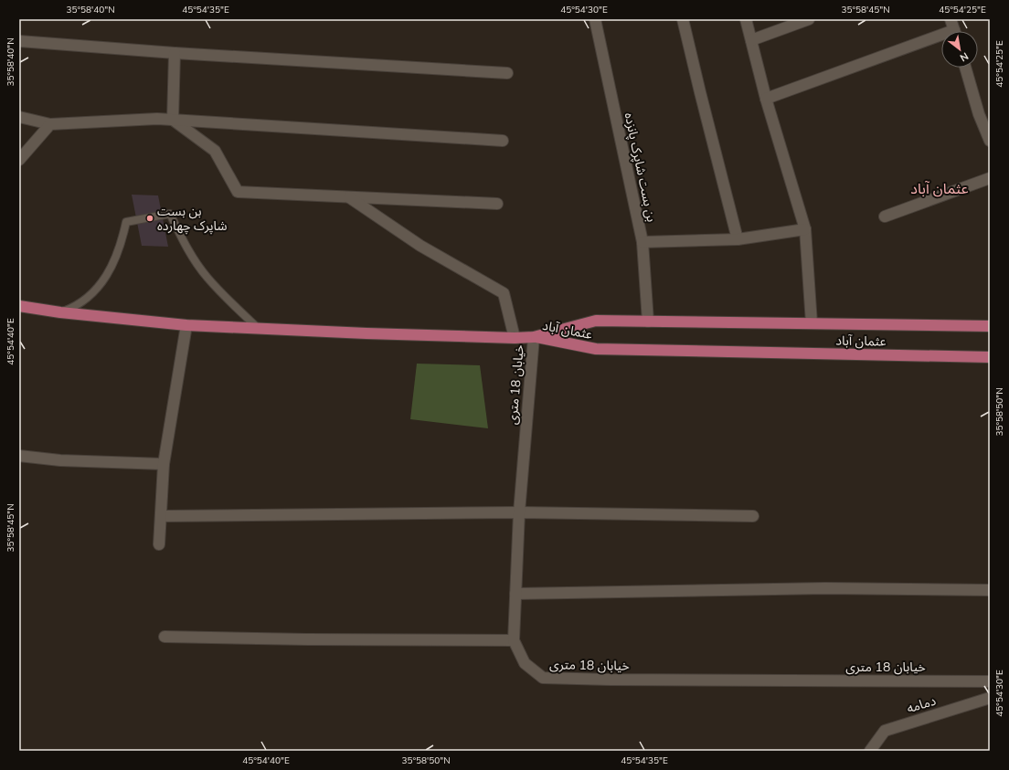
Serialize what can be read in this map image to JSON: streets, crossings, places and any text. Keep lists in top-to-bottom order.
{
  "streets": {
    "main road": ["عثمان آباد"],
    "street": ["بن بست شاپرک پانزده", "خیابان 18 متری", "دمامه"]
  },
  "crossings": [
    ["بن بست شاپرک پانزده", "عثمان آباد"],
    ["عثمان آباد", "خیابان 18 متری"]
  ],
  "districts": ["عثمان آباد"],
  "places": ["بن بست شاپرک چهارده"],
  "north": "bottom right",
  "coordinates": [
    "35°58'40\"N",
    "45°54'35\"E",
    "45°54'30\"E",
    "35°58'45\"N",
    "45°54'25\"E",
    "45°54'40\"E",
    "35°58'50\"N"
  ]
}
